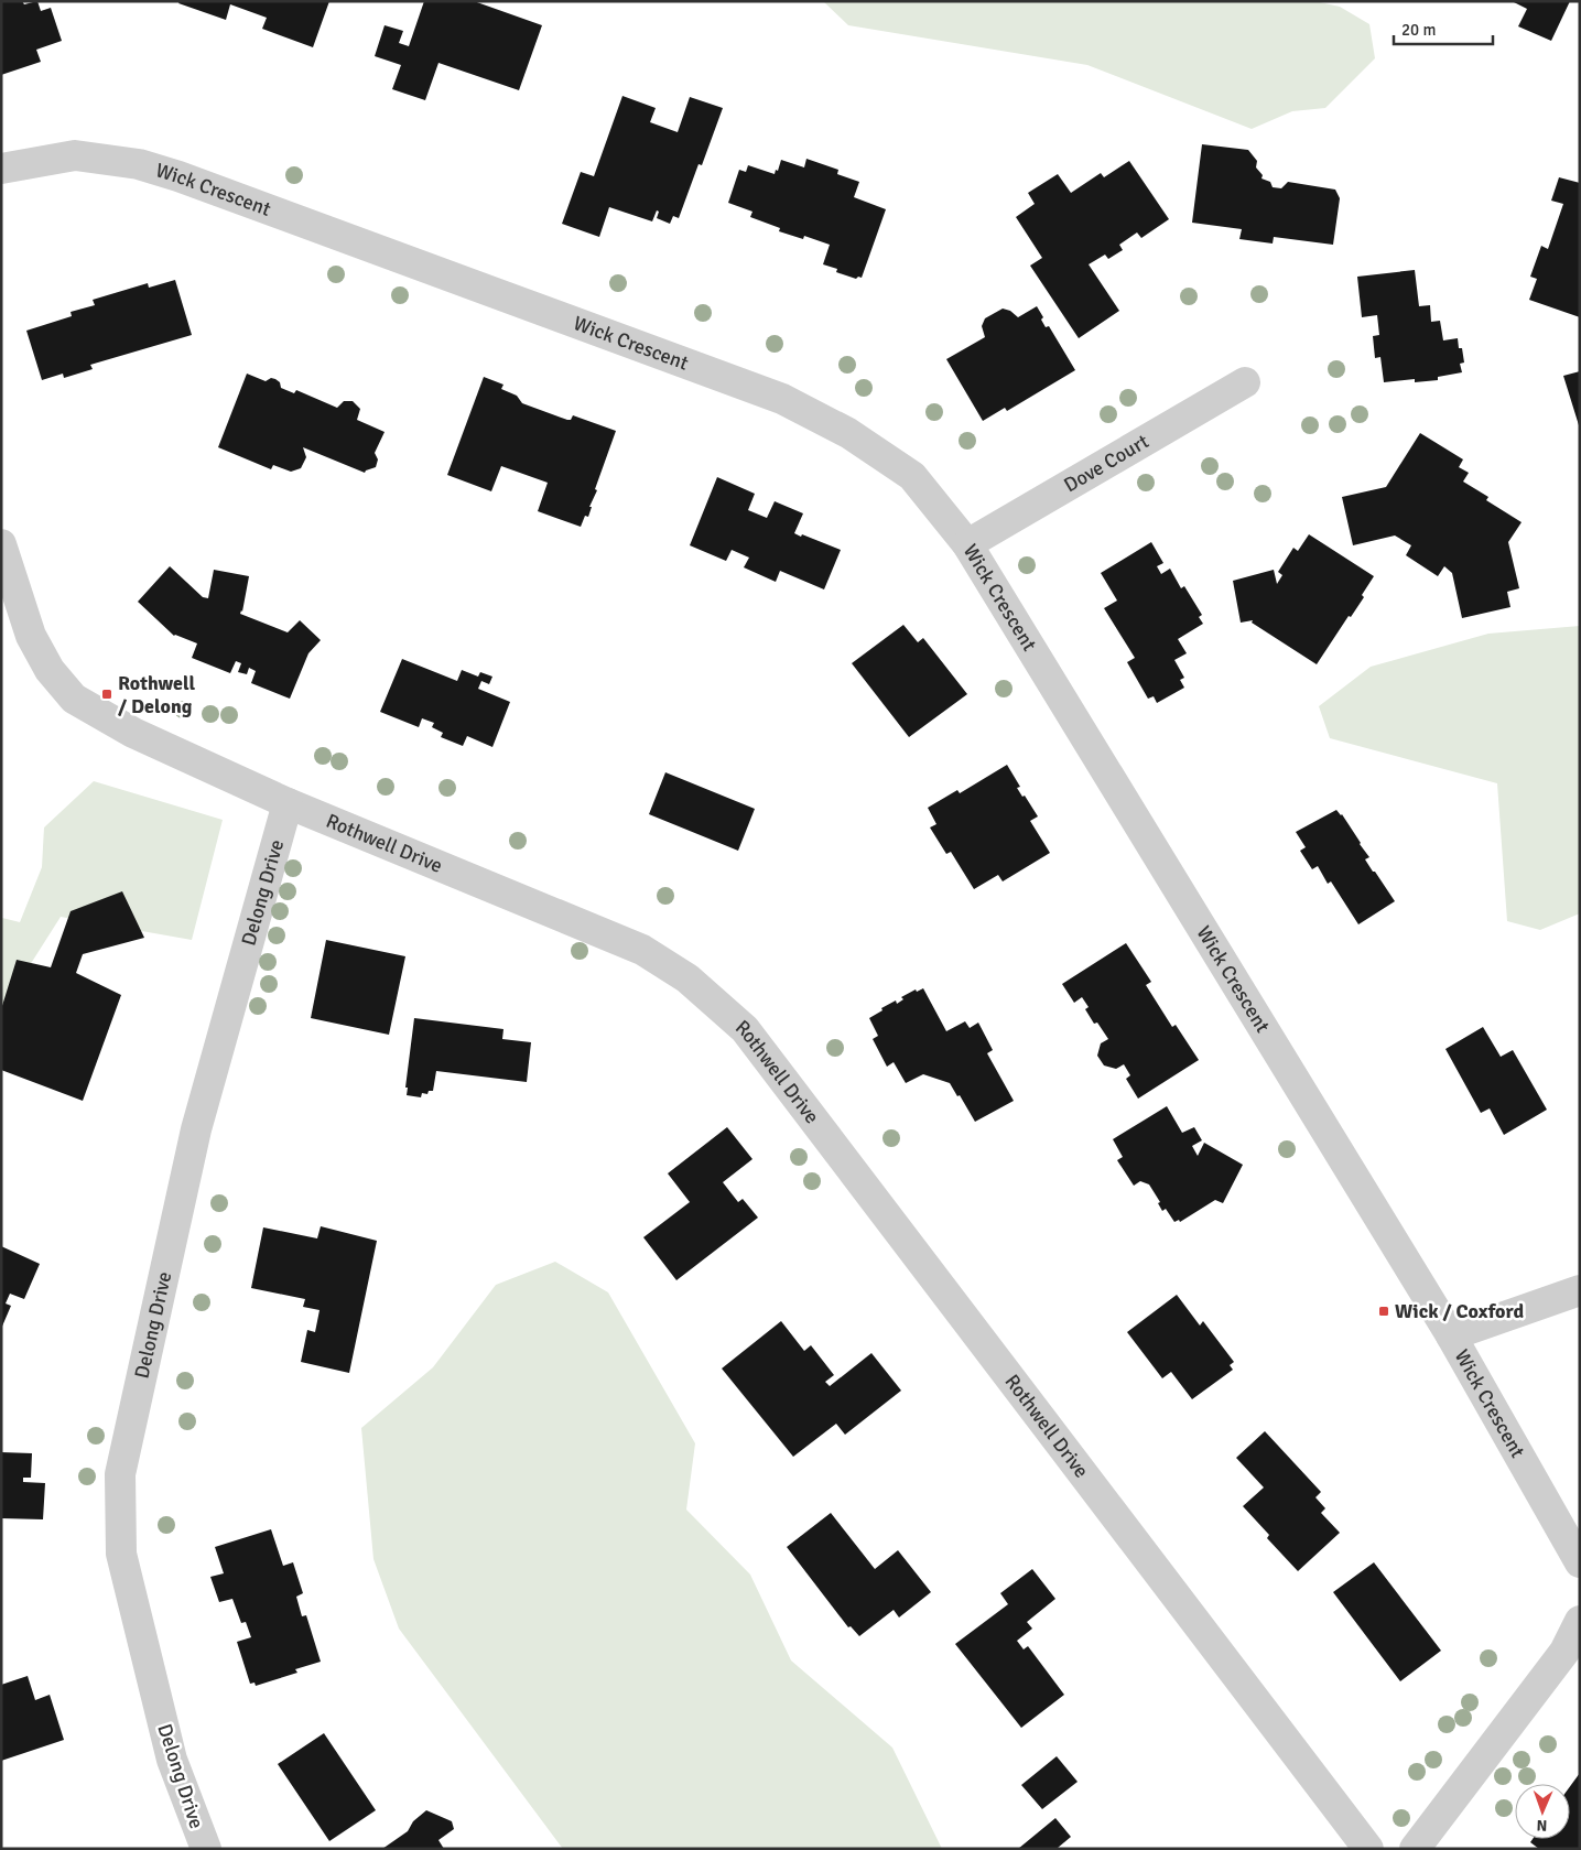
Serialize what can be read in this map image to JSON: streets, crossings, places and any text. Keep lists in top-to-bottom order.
{
  "streets": {
    "street": [
      "Wick Crescent",
      "Dove Court",
      "Rothwell Drive",
      "Delong Drive"
    ]
  },
  "crossings": [
    ["Wick Crescent", "Dove Court"],
    ["Rothwell Drive", "Delong Drive"]
  ],
  "places": {
    "transit": ["Rothwell / Delong", "Wick / Coxford"]
  },
  "scale_bar": "20 m",
  "north": "bottom"
}
